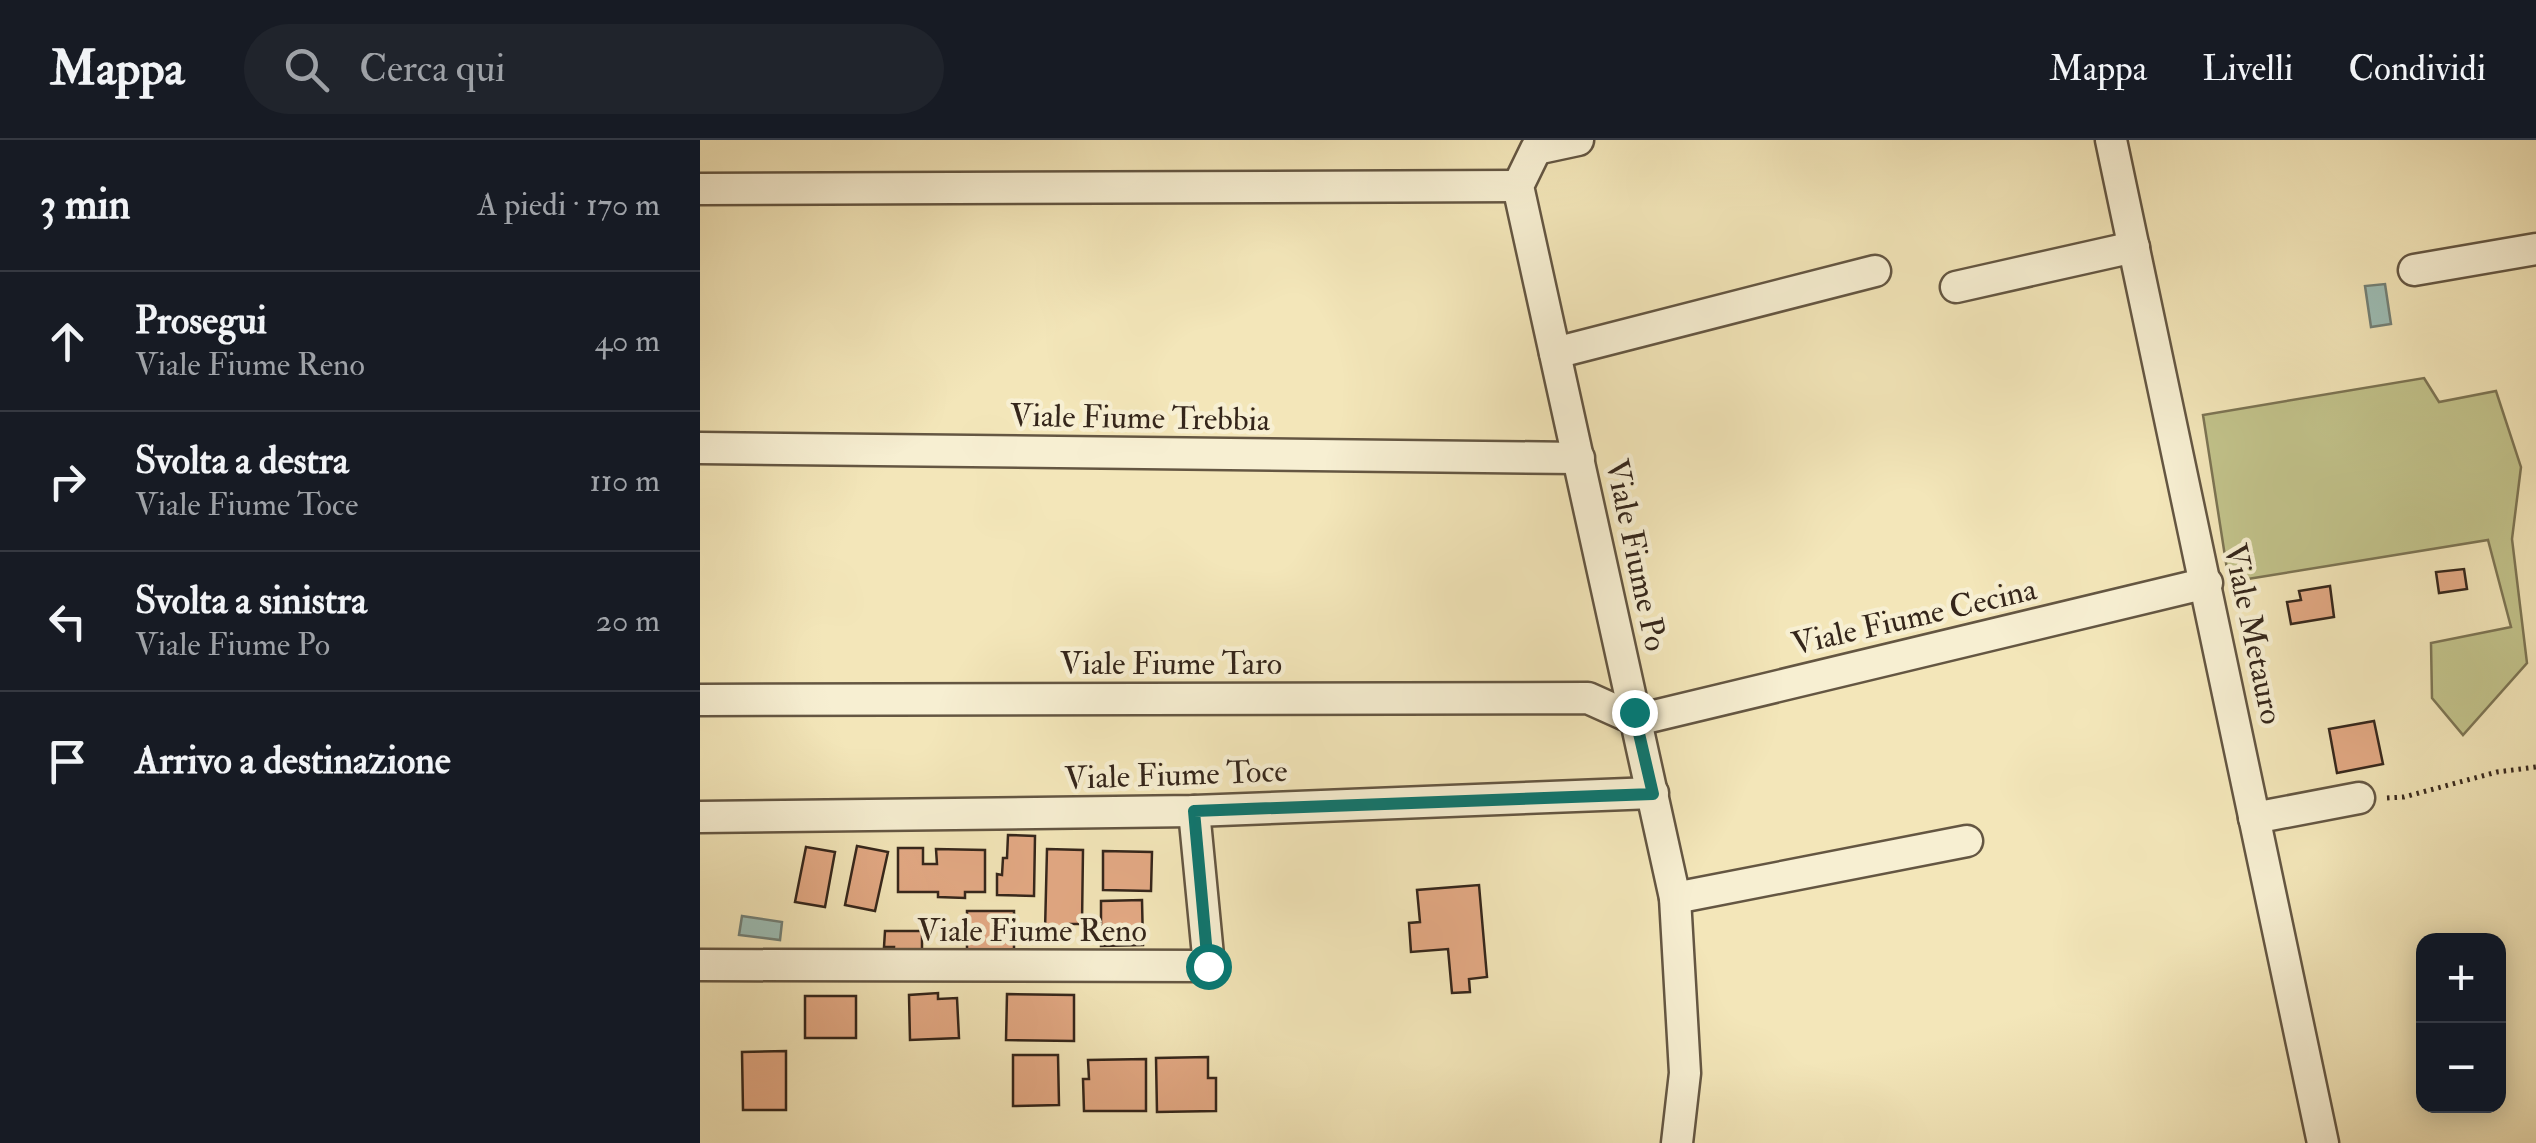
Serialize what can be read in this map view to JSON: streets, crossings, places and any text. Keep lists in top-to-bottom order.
{
  "streets": {
    "street": [
      "Viale Fiume Trebbia",
      "Viale Fiume Po",
      "Viale Fiume Cecina",
      "Viale Metauro",
      "Viale Fiume Taro",
      "Viale Fiume Toce",
      "Viale Fiume Reno"
    ]
  },
  "crossings": [
    ["Viale Fiume Trebbia", "Viale Fiume Po"],
    ["Viale Fiume Po", "Viale Fiume Cecina"],
    ["Viale Fiume Po", "Viale Fiume Taro"],
    ["Viale Fiume Po", "Viale Fiume Toce"],
    ["Viale Fiume Cecina", "Viale Metauro"],
    ["Viale Fiume Cecina", "Viale Fiume Taro"],
    ["Viale Fiume Toce", "Viale Fiume Reno"]
  ],
  "page": {
    "header": "Mappa",
    "search": "Cerca qui",
    "nav": ["Mappa", "Livelli", "Condividi"],
    "heading": ["3 min", "A piedi · 170 m"],
    "list": [
      ["Prosegui", "Viale Fiume Reno", "40 m"],
      ["Svolta a destra", "Viale Fiume Toce", "110 m"],
      ["Svolta a sinistra", "Viale Fiume Po", "20 m"],
      "Arrivo a destinazione"
    ],
    "map_buttons": ["+", "−"]
  }
}
